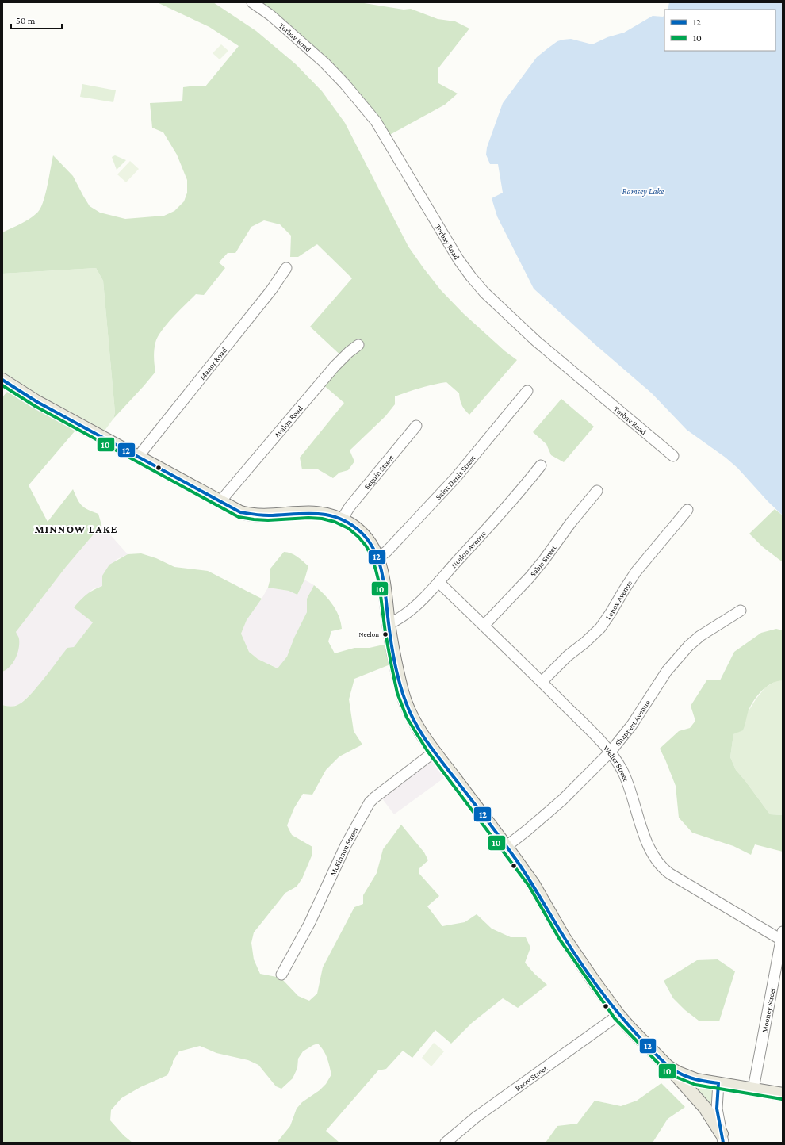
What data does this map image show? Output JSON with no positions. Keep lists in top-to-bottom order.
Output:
{
  "streets": {
    "street": [
      "Torbay Road",
      "Manor Road",
      "Avalon Road",
      "Seguin Street",
      "Saint Denis Street",
      "Neelon Avenue",
      "Sable Street",
      "Lenox Avenue",
      "Shappert Avenue",
      "Weller Street",
      "McKinnon Street",
      "Mooney Street",
      "Barry Street"
    ]
  },
  "crossings": [
    ["Neelon Avenue", "Weller Street"],
    ["Sable Street", "Weller Street"],
    ["Lenox Avenue", "Weller Street"],
    ["Shappert Avenue", "Weller Street"],
    ["Weller Street", "Mooney Street"]
  ],
  "districts": ["MINNOW LAKE"],
  "water": ["Ramsey Lake"],
  "places": ["Neelon"],
  "lines": ["transit line 12", "transit line 10"],
  "legend": ["12", "10"],
  "scale_bar": "50 m"
}
